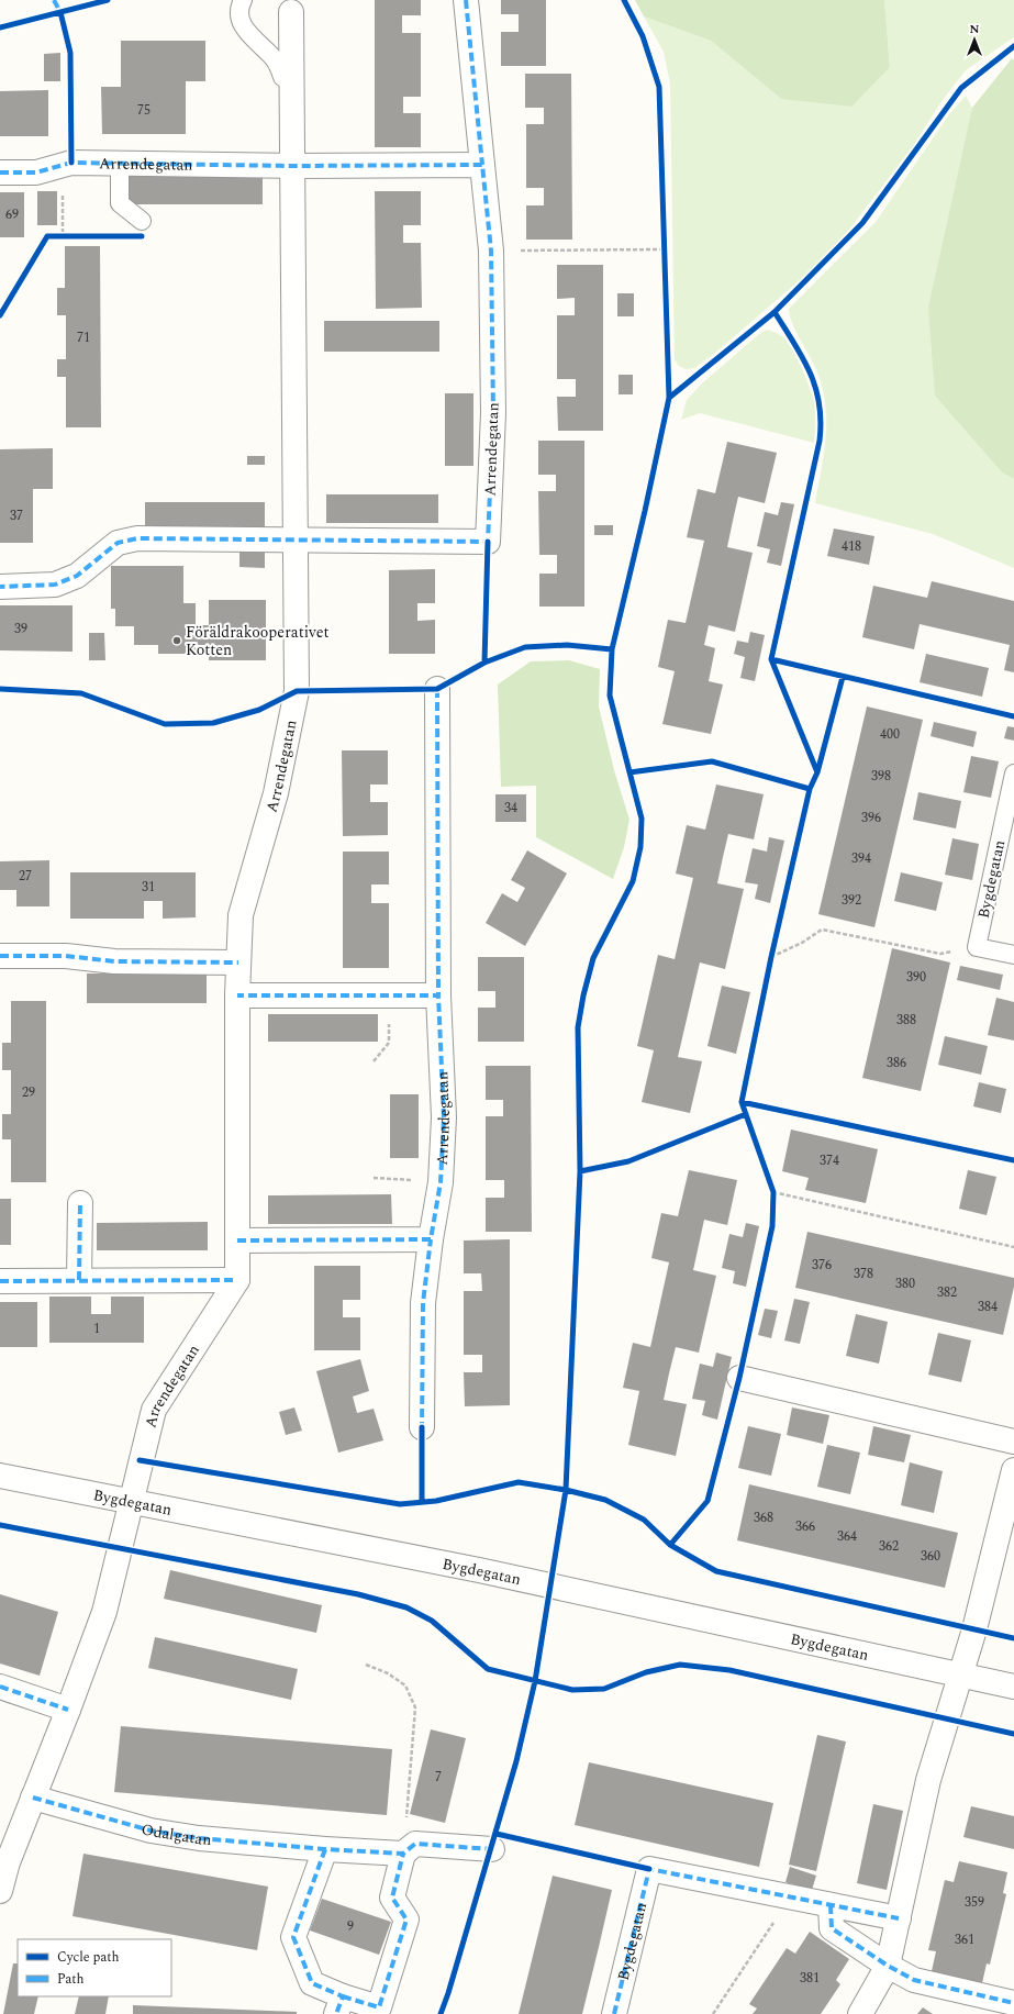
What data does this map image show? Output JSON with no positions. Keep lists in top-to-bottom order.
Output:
{
  "streets": {
    "street": ["Arrendegatan", "Bygdegatan", "Odalgatan"]
  },
  "crossings": [
    ["Arrendegatan", "Bygdegatan"]
  ],
  "places": ["Föräldrakooperativet Kotten"],
  "house_numbers": [
    "75",
    "69",
    "71",
    "37",
    "418",
    "39",
    "400",
    "398",
    "34",
    "396",
    "394",
    "27",
    "31",
    "392",
    "390",
    "388",
    "386",
    "29",
    "374",
    "376",
    "378",
    "380",
    "382",
    "384",
    "1",
    "368",
    "366",
    "364",
    "362",
    "360",
    "7",
    "359",
    "9",
    "361",
    "381"
  ],
  "legend": ["Cycle path", "Path"],
  "north": "top"
}
